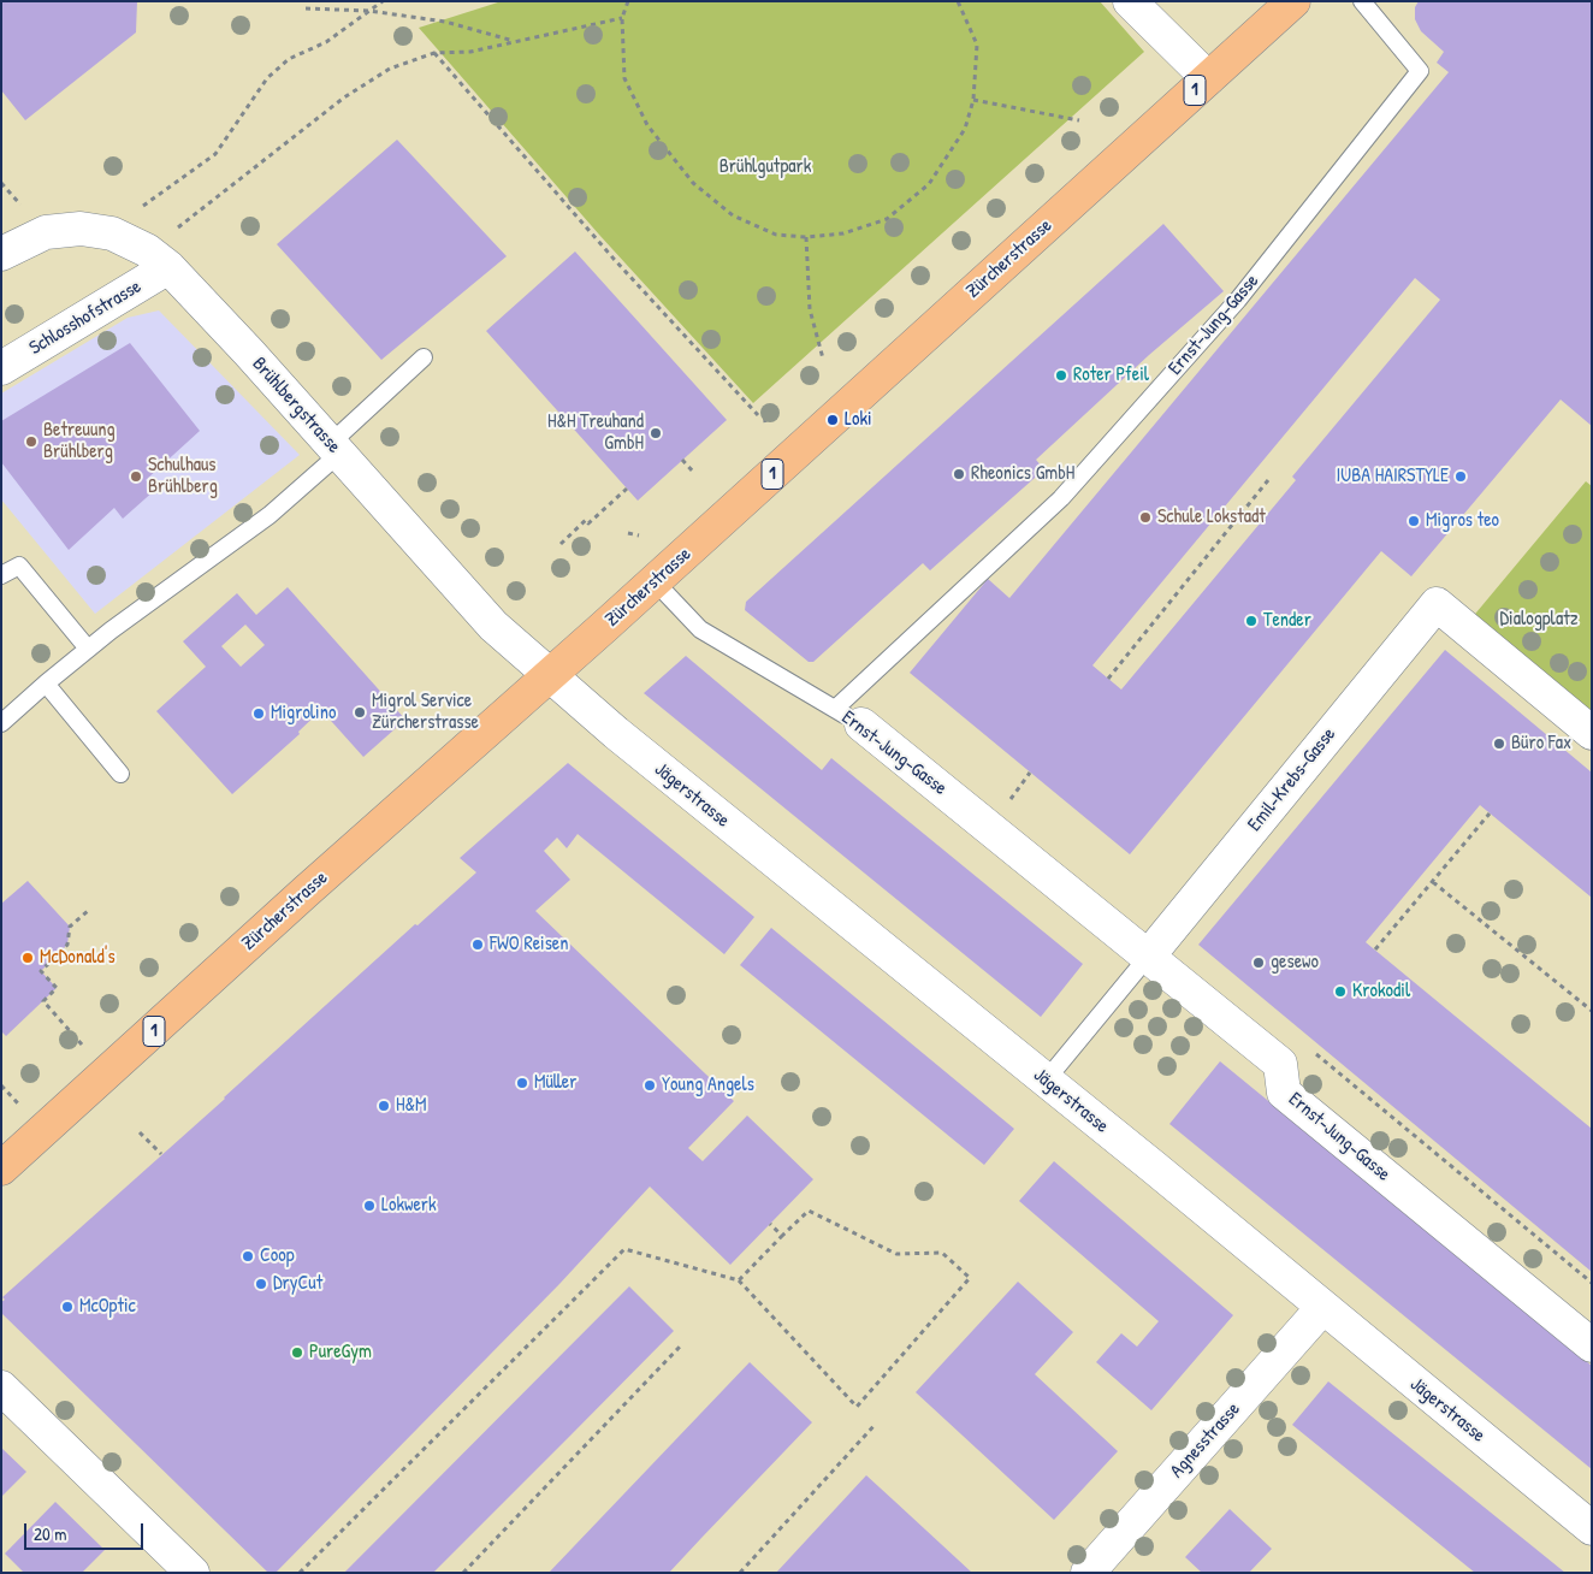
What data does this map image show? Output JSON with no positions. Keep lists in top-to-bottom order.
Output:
{
  "streets": {
    "main road": ["1", "Zürcherstrasse"],
    "street": [
      "Schlosshofstrasse",
      "Ernst-Jung-Gasse",
      "Brühlbergstrasse",
      "Emil-Krebs-Gasse",
      "Jägerstrasse",
      "Agnesstrasse"
    ]
  },
  "crossings": [
    ["Zürcherstrasse", "Brühlbergstrasse"],
    ["Zürcherstrasse", "Jägerstrasse"],
    ["Schlosshofstrasse", "Brühlbergstrasse"],
    ["Ernst-Jung-Gasse", "Emil-Krebs-Gasse"],
    ["Brühlbergstrasse", "Jägerstrasse"],
    ["Jägerstrasse", "Agnesstrasse"]
  ],
  "parks": ["Brühlgutpark", "Dialogplatz"],
  "places": [
    "Roter Pfeil",
    "Loki",
    "H&H Treuhand GmbH",
    "Betreuung Brühlberg",
    "Rheonics GmbH",
    "Schulhaus Brühlberg",
    "IUBA HAIRSTYLE",
    "Schule Lokstadt",
    "Migros teo",
    "Tender",
    "Migrol Service Zürcherstrasse",
    "Migrolino",
    "Büro Fax",
    "FWO Reisen",
    "McDonald's",
    "gesewo",
    "Krokodil",
    "Müller",
    "Young Angels",
    "H&M",
    "Lokwerk",
    "Coop",
    "DryCut",
    "McOptic",
    "PureGym"
  ],
  "scale_bar": "20 m"
}
